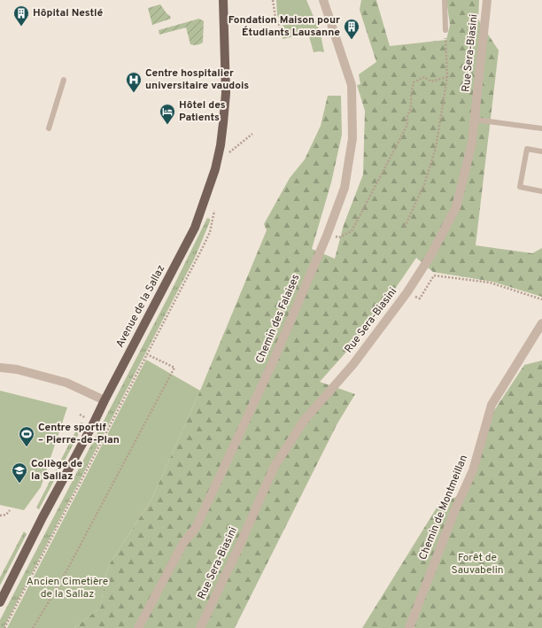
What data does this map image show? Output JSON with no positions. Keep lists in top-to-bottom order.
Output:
{
  "streets": {
    "main road": ["Avenue de la Sallaz"],
    "street": ["Rue Sera-Biasini", "Chemin des Falaises", "Chemin de Montmeillan"]
  },
  "parks": ["Forêt de Sauvabelin", "Ancien Cimetière de la Sallaz"],
  "places": {
    "building": ["Hôpital Nestlé", "Fondation Maison pour Étudiants Lausanne"],
    "hospital": ["Centre hospitalier universitaire vaudois"],
    "hotel": ["Hôtel des Patients"],
    "sports": ["Centre sportif – Pierre-de-Plan"],
    "school or university": ["Collège de la Sallaz"]
  }
}
